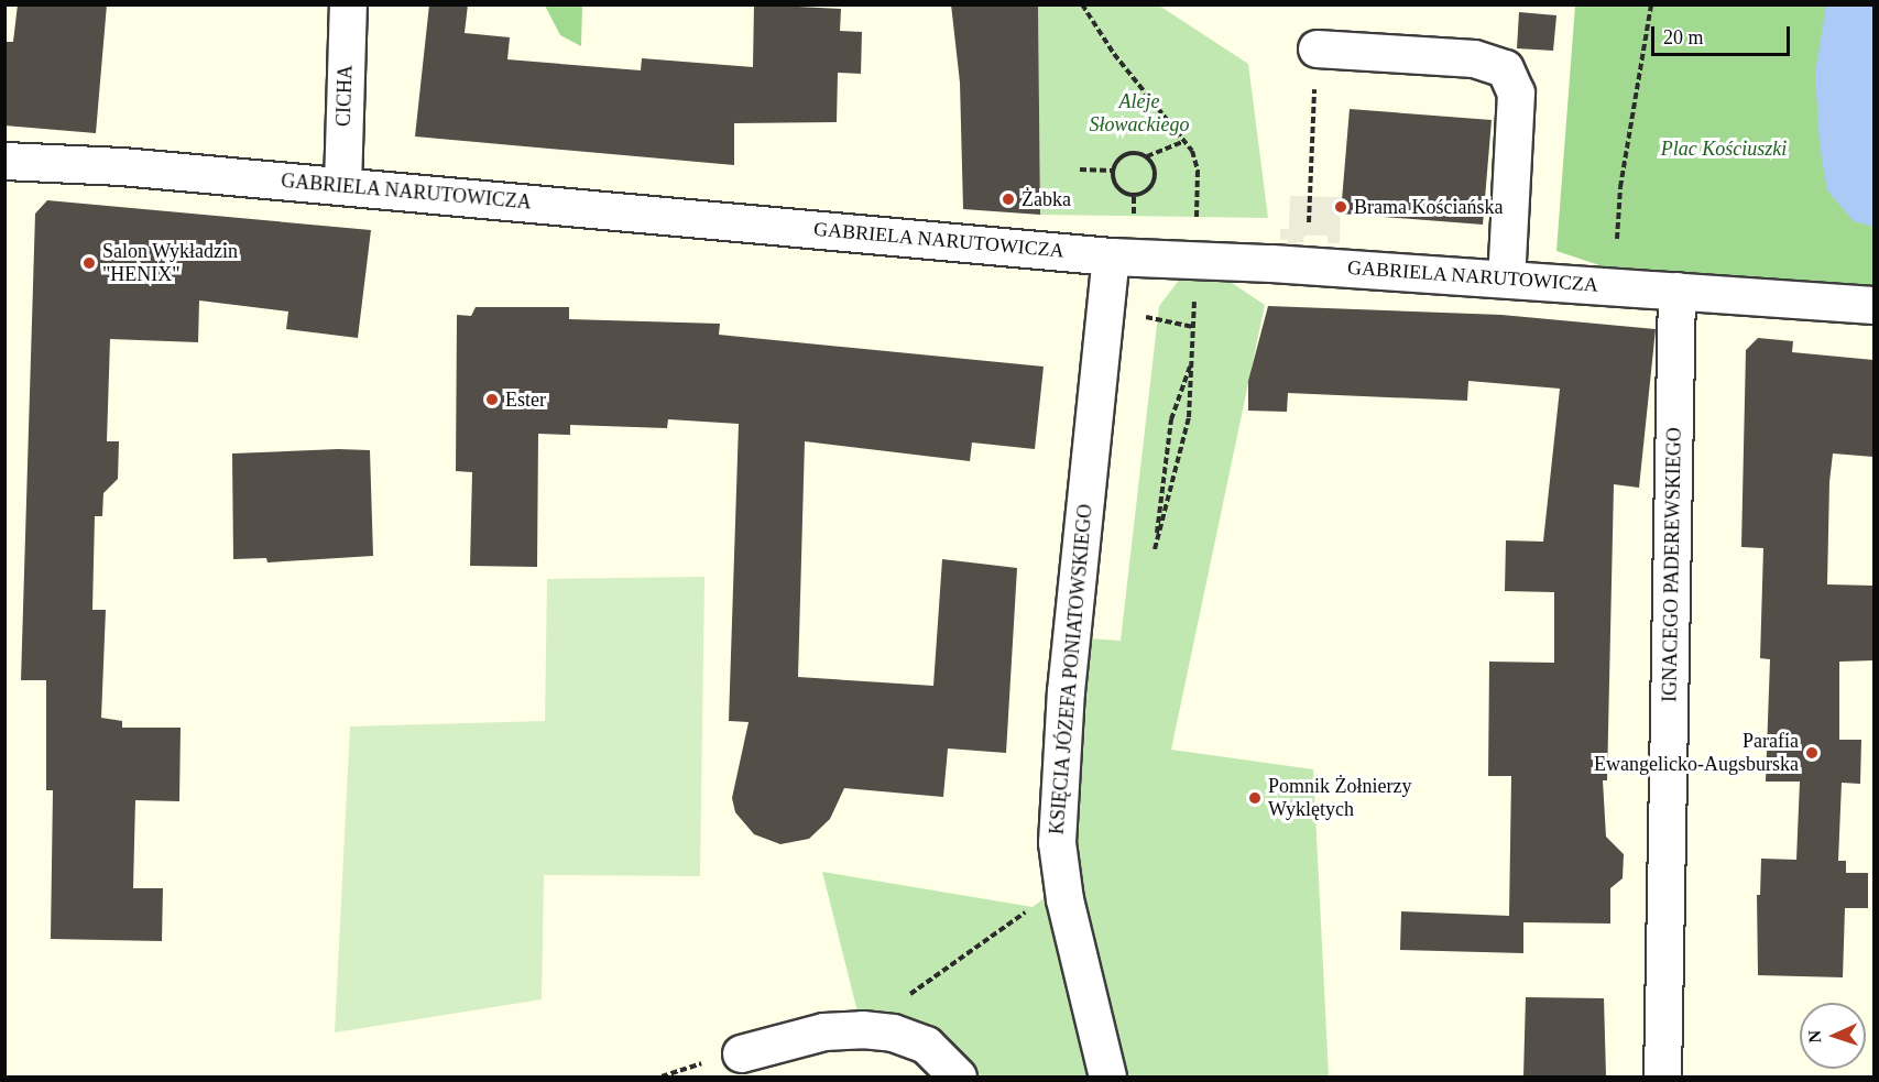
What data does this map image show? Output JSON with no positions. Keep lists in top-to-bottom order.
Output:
{
  "streets": {
    "street": [
      "CICHA",
      "GABRIELA NARUTOWICZA",
      "IGNACEGO PADEREWSKIEGO",
      "KSIĘCIA JÓZEFA PONIATOWSKIEGO"
    ]
  },
  "crossings": [
    ["CICHA", "GABRIELA NARUTOWICZA"],
    ["GABRIELA NARUTOWICZA", "IGNACEGO PADEREWSKIEGO"],
    ["GABRIELA NARUTOWICZA", "KSIĘCIA JÓZEFA PONIATOWSKIEGO"]
  ],
  "parks": ["Aleje Słowackiego", "Plac Kościuszki"],
  "places": [
    "Żabka",
    "Brama Kościańska",
    "Salon Wykładzin \"HENIX\"",
    "Ester",
    "Parafia Ewangelicko-Augsburska",
    "Pomnik Żołnierzy Wyklętych"
  ],
  "scale_bar": "20 m",
  "north": "left"
}
